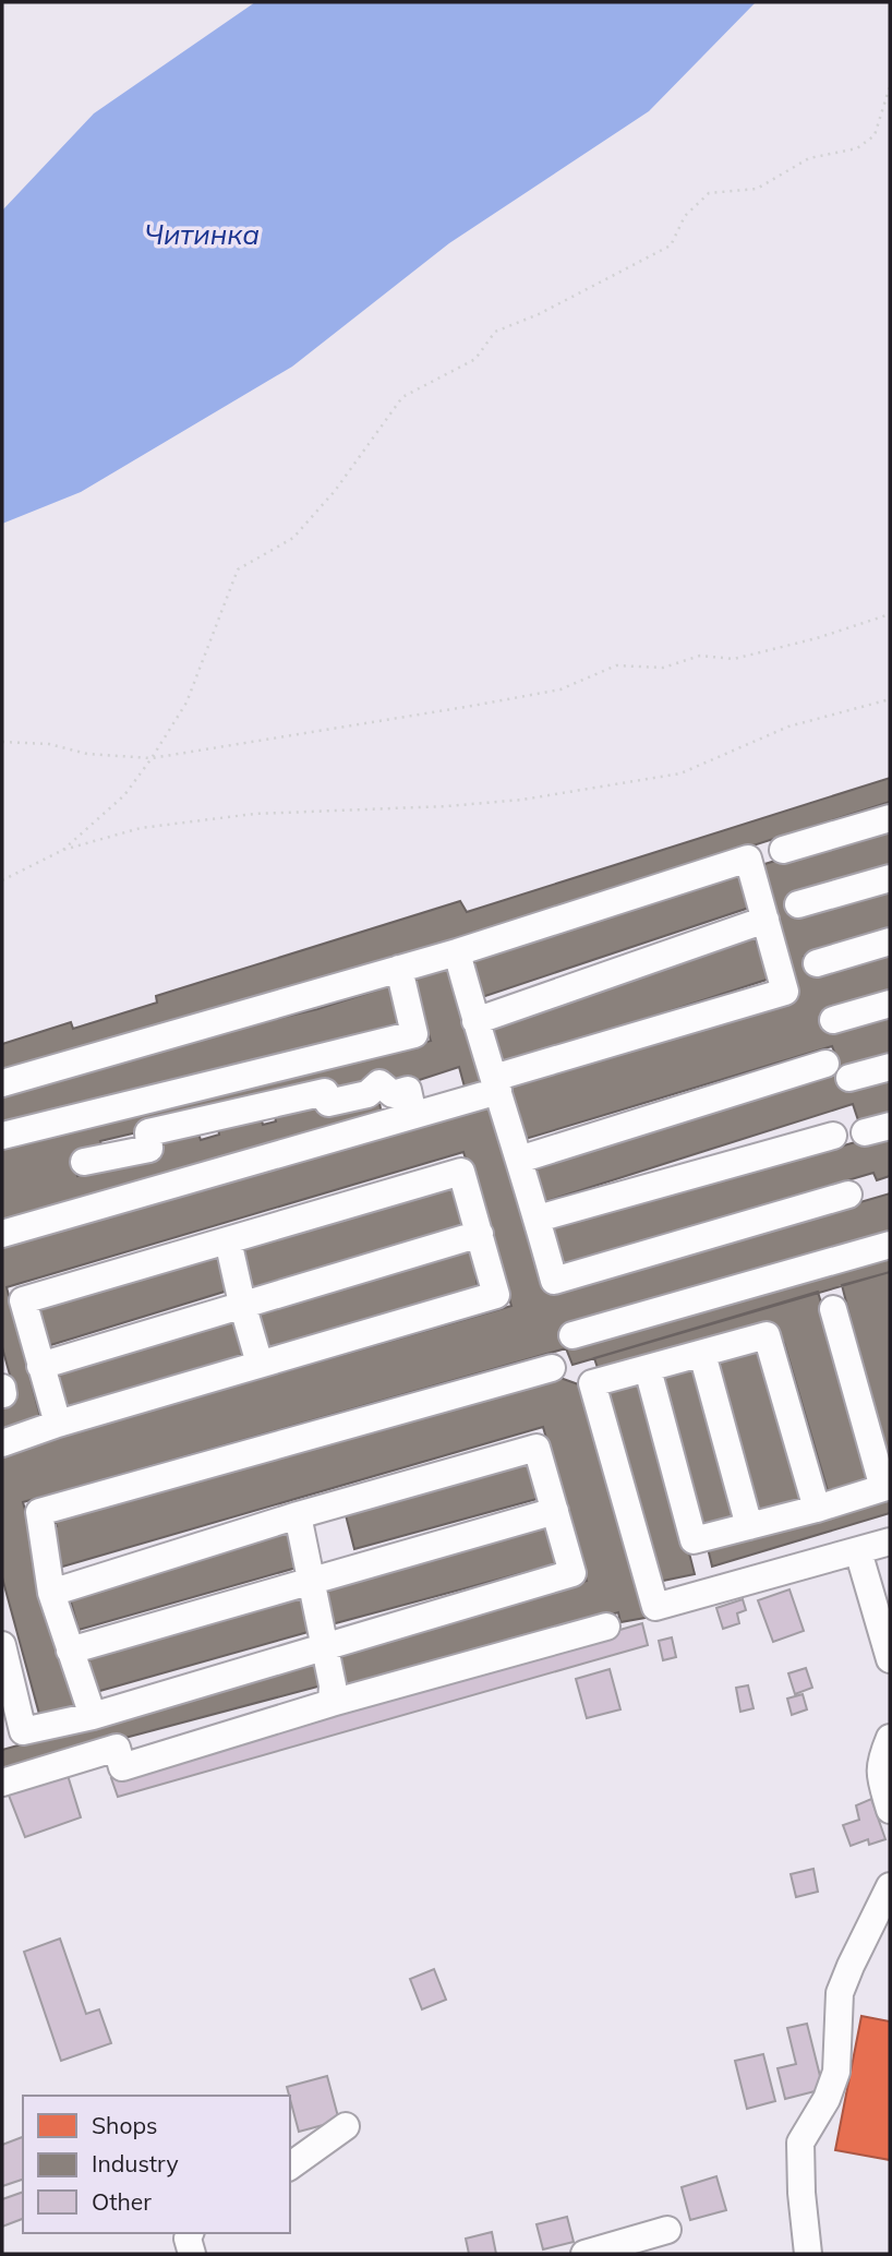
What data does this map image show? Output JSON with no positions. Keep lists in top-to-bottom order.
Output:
{
  "water": ["Читинка"],
  "legend": ["Shops", "Industry", "Other"]
}
